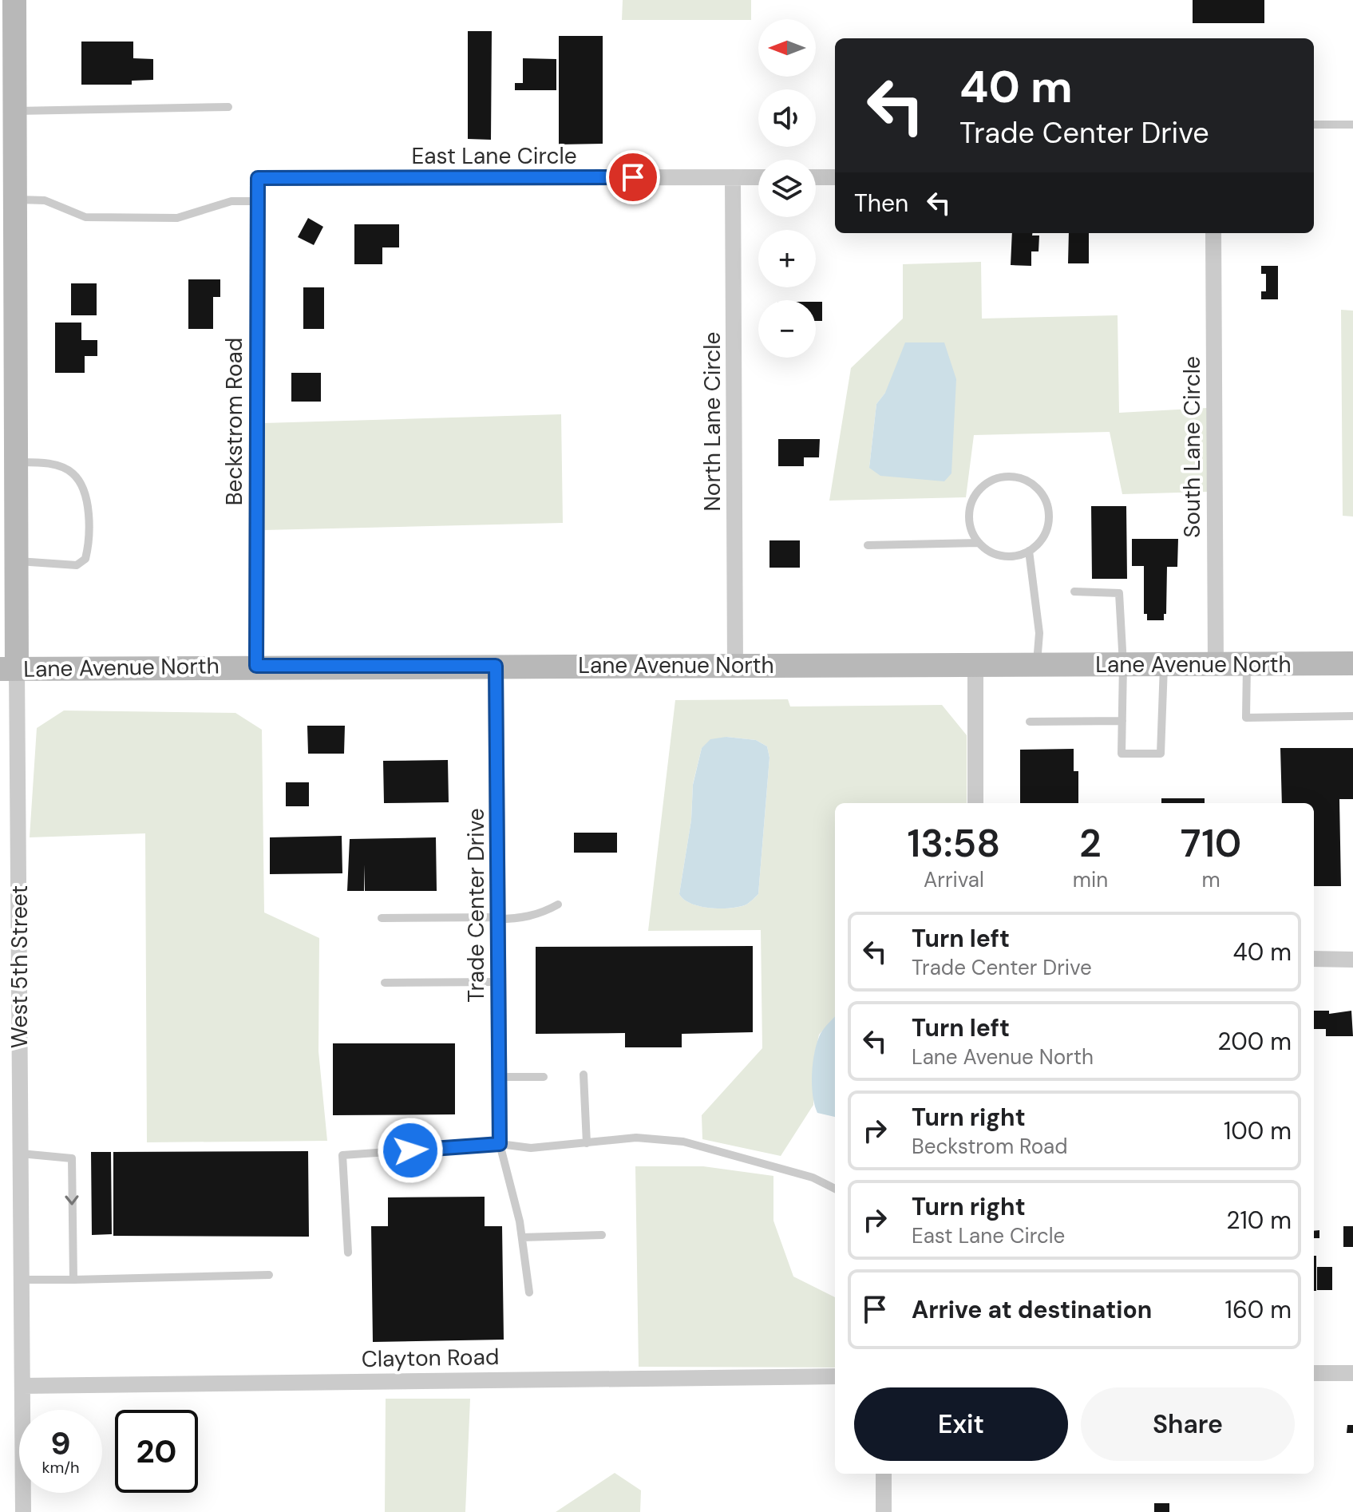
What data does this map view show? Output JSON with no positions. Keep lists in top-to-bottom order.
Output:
{
  "streets": {
    "main road": ["Lane Avenue North", "West 5th Street"],
    "street": [
      "East Lane Circle",
      "Beckstrom Road",
      "North Lane Circle",
      "South Lane Circle",
      "Trade Center Drive",
      "Clayton Road"
    ]
  },
  "crossings": [
    ["East Lane Circle", "Beckstrom Road"],
    ["East Lane Circle", "North Lane Circle"],
    ["Beckstrom Road", "Lane Avenue North"],
    ["North Lane Circle", "Lane Avenue North"],
    ["South Lane Circle", "Lane Avenue North"],
    ["Lane Avenue North", "Trade Center Drive"],
    ["Lane Avenue North", "West 5th Street"],
    ["West 5th Street", "Clayton Road"]
  ],
  "north": "left",
  "page": {
    "map_buttons": ["+", "−"],
    "turn": ["40 m", "Trade Center Drive"],
    "then": "Then",
    "eta": [
      "13:58",
      "Arrival",
      "2",
      "min",
      "710",
      "m"
    ],
    "list": [
      {
        "name": "Turn left",
        "note": "Trade Center Drive",
        "value": "40 m"
      },
      {
        "name": "Turn left",
        "note": "Lane Avenue North",
        "value": "200 m"
      },
      {
        "name": "Turn right",
        "note": "Beckstrom Road",
        "value": "100 m"
      },
      {
        "name": "Turn right",
        "note": "East Lane Circle",
        "value": "210 m"
      },
      {
        "name": "Arrive at destination",
        "value": "160 m"
      }
    ],
    "buttons": ["Exit", "Share"],
    "speed": "9 km/h",
    "limit": "20"
  }
}
